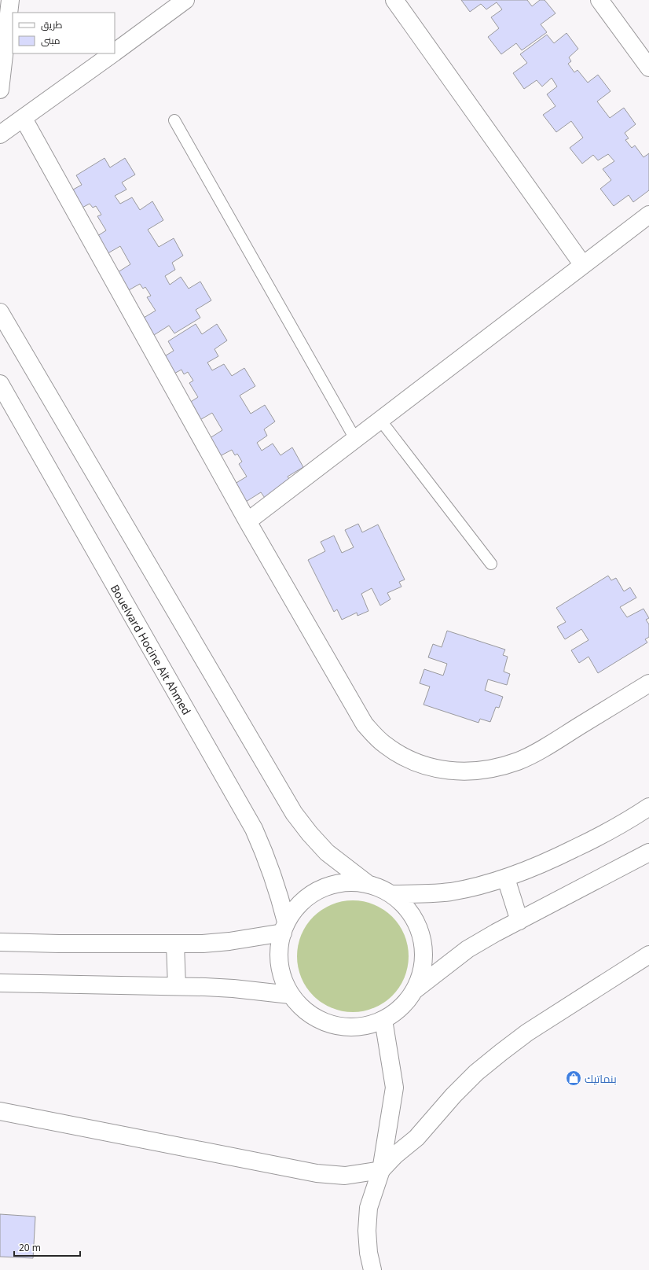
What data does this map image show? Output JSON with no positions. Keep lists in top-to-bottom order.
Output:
{
  "streets": {
    "main road": ["Bouelvard Hocine Ait Ahmed"]
  },
  "places": {
    "shop": ["بنماتيك"]
  },
  "legend": ["طريق", "مبنى"],
  "scale_bar": "20 m"
}
